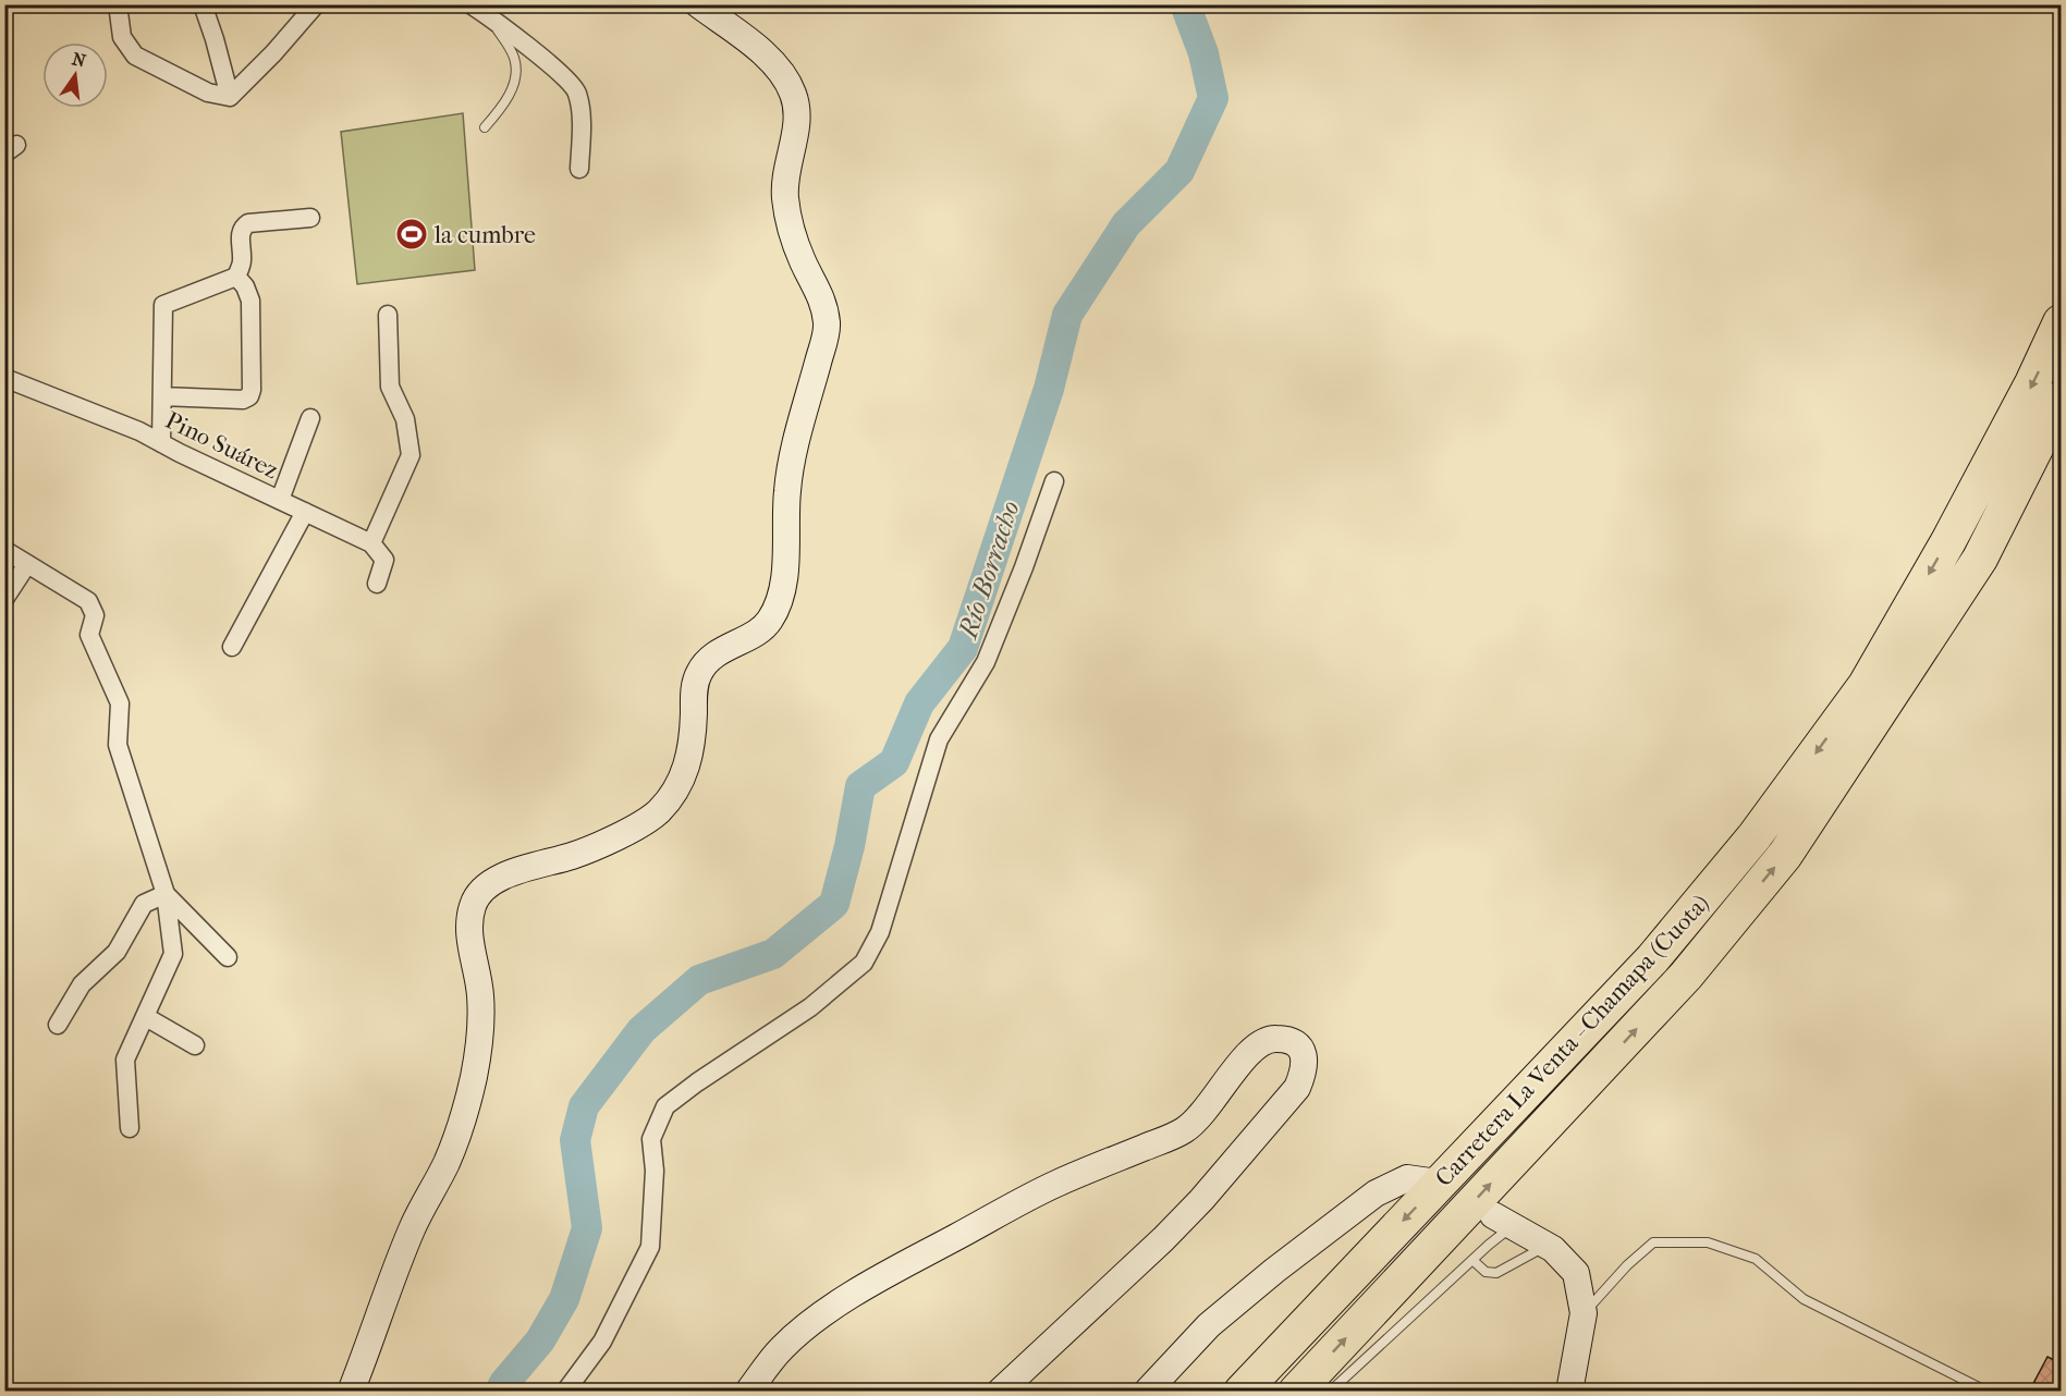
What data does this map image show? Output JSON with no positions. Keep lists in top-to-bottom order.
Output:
{
  "streets": {
    "highway": ["Carretera La Venta - Chamapa (Cuota)"],
    "street": ["Pino Suárez"]
  },
  "water": ["Río Borracho"],
  "places": {
    "sports": ["la cumbre"]
  },
  "north": "top"
}
